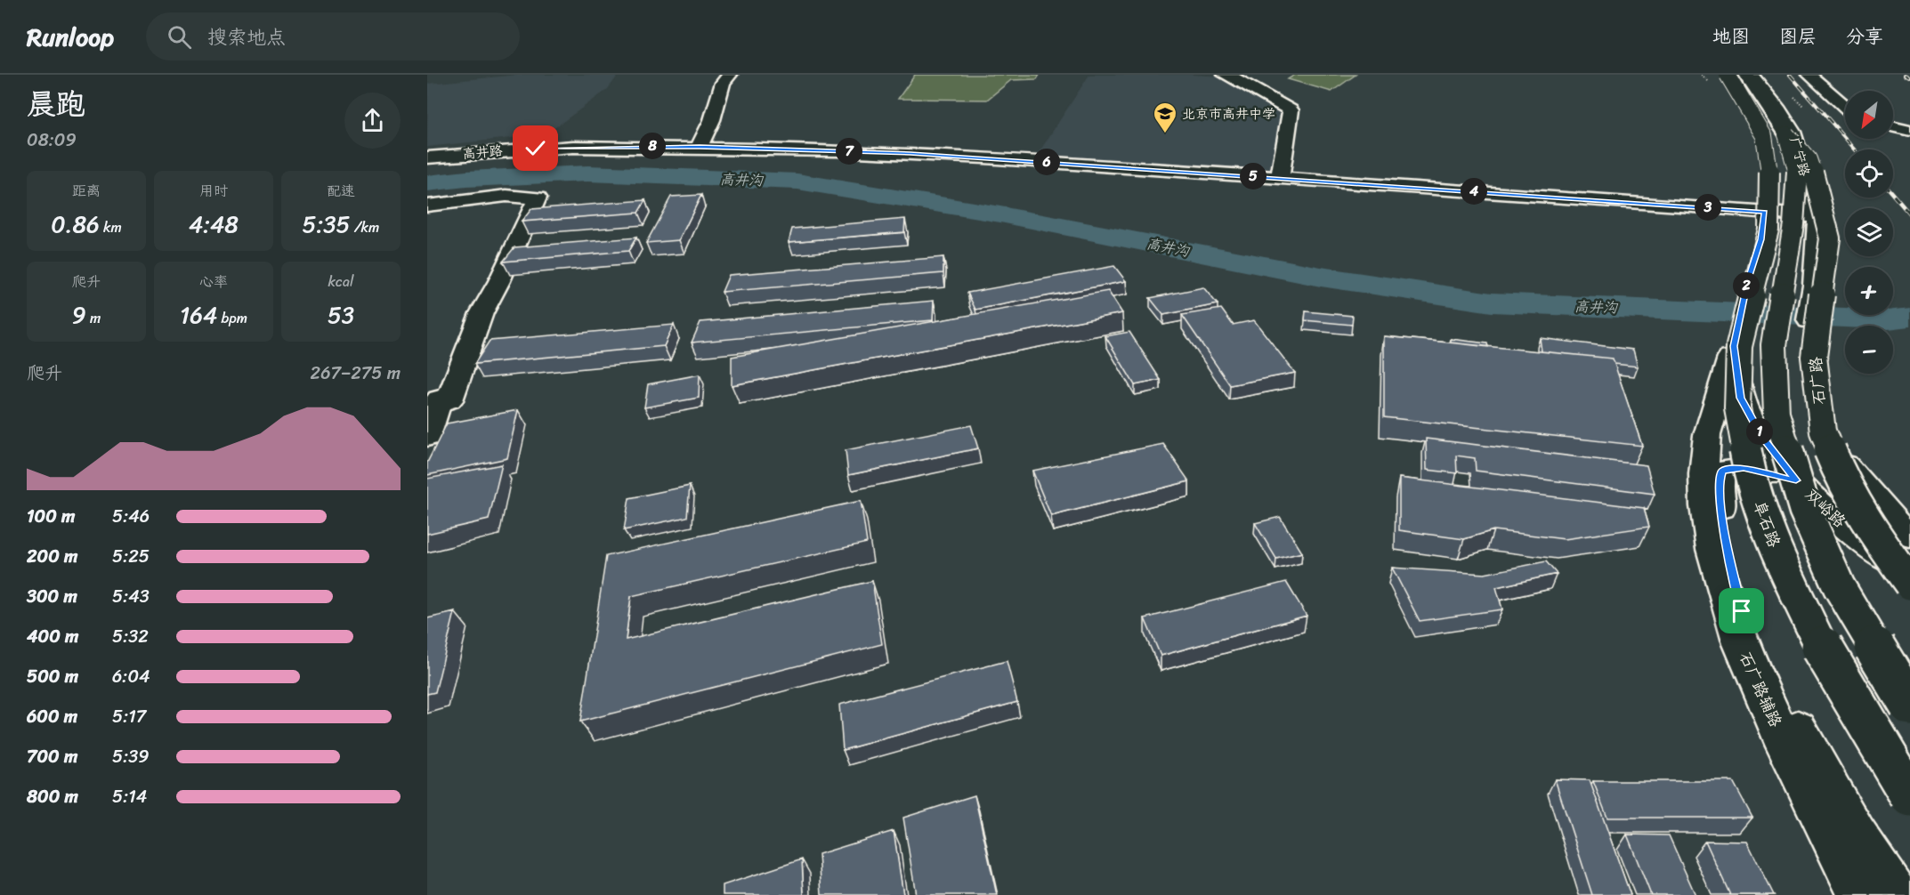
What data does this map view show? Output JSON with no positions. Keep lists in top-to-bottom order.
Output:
{
  "streets": {
    "main road": [
      "高井路",
      "广宁路",
      "石广路",
      "双峪路",
      "阜石路",
      "石广路辅路"
    ]
  },
  "crossings": [
    ["高井路", "广宁路"],
    ["高井路", "双峪路"],
    ["广宁路", "双峪路"],
    ["双峪路", "石广路辅路"]
  ],
  "water": ["高井沟"],
  "places": {
    "school or university": ["北京市高井中学"]
  },
  "north": "bottom left",
  "page": {
    "header": "Runloop",
    "search": "搜索地点",
    "nav": ["地图", "图层", "分享"],
    "heading": ["晨跑", "08:09"],
    "map_buttons": ["+", "−"],
    "pins": [
      "8",
      "7",
      "6",
      "5",
      "4",
      "3",
      "2",
      "1"
    ],
    "stats": [
      ["距离", "0.86 km"],
      ["用时", "4:48"],
      ["配速", "5:35 /km"],
      ["爬升", "9 m"],
      ["心率", "164 bpm"],
      ["kcal", "53"]
    ],
    "chart": ["爬升", "267–275 m"],
    "list": [
      {
        "name": "100 m",
        "note": "5:46"
      },
      {
        "name": "200 m",
        "note": "5:25"
      },
      {
        "name": "300 m",
        "note": "5:43"
      },
      {
        "name": "400 m",
        "note": "5:32"
      },
      {
        "name": "500 m",
        "note": "6:04"
      },
      {
        "name": "600 m",
        "note": "5:17"
      },
      {
        "name": "700 m",
        "note": "5:39"
      },
      {
        "name": "800 m",
        "note": "5:14"
      }
    ]
  }
}
